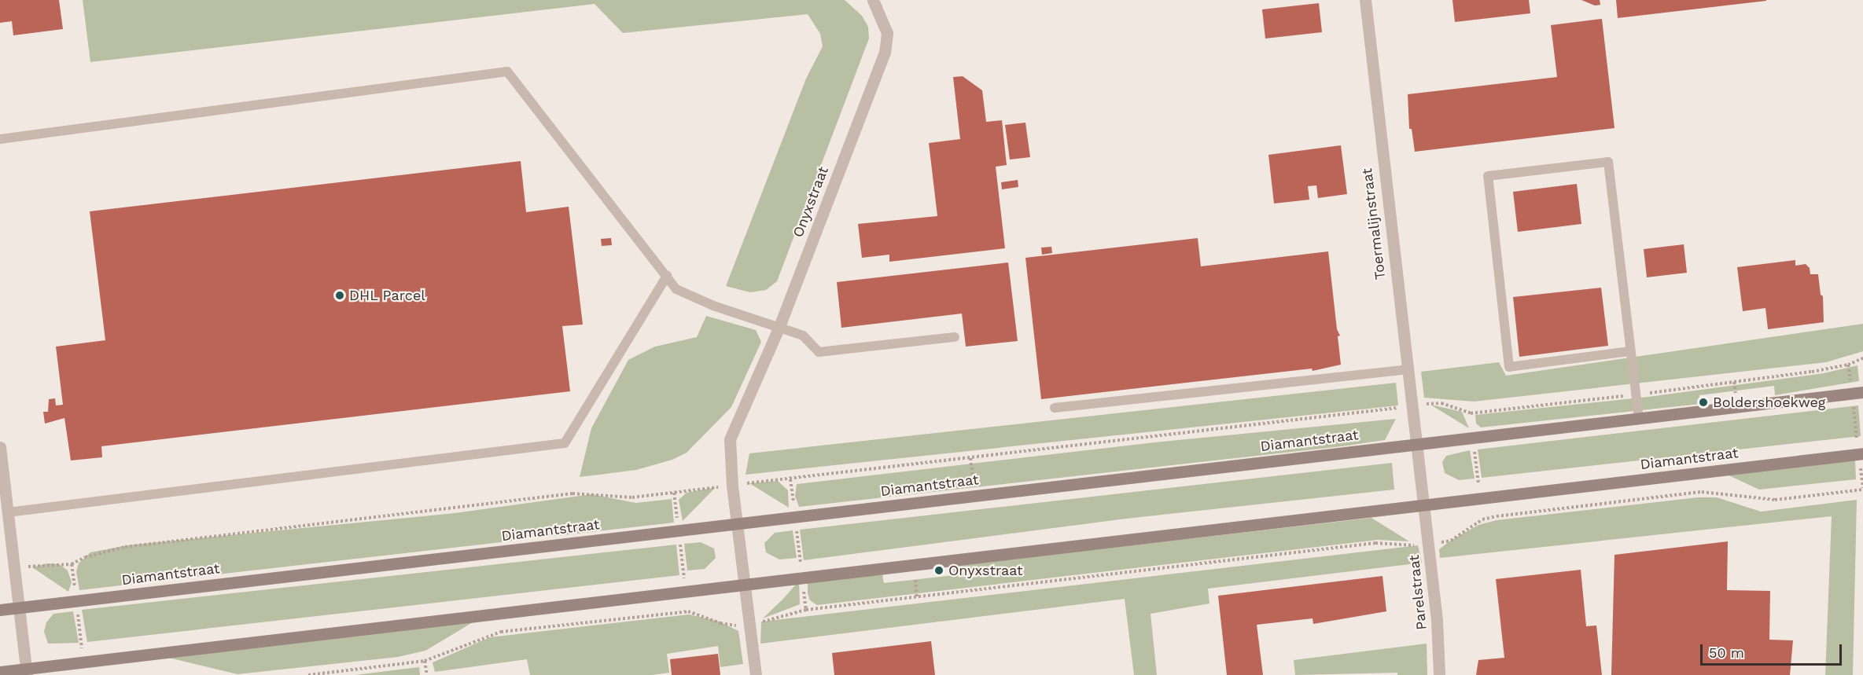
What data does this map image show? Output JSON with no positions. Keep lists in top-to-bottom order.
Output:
{
  "streets": {
    "main road": ["Diamantstraat"],
    "street": ["Onyxstraat", "Toermalijnstraat", "Parelstraat"]
  },
  "crossings": [
    ["Onyxstraat", "Diamantstraat"],
    ["Toermalijnstraat", "Diamantstraat"],
    ["Toermalijnstraat", "Parelstraat"],
    ["Diamantstraat", "Parelstraat"]
  ],
  "places": ["DHL Parcel", "Boldershoekweg", "Onyxstraat"],
  "scale_bar": "50 m"
}
